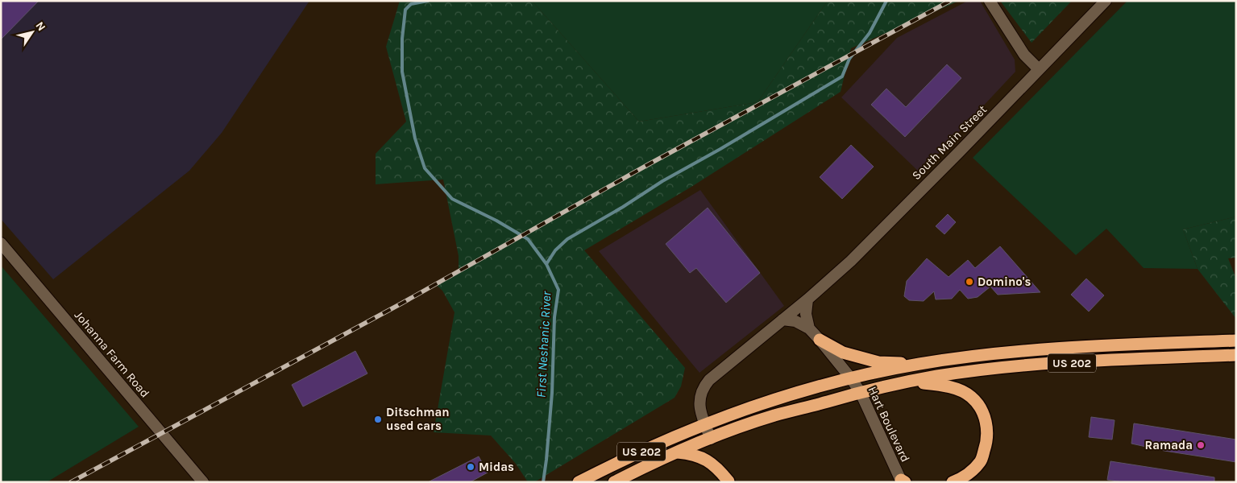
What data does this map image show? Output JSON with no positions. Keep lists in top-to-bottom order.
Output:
{
  "streets": {
    "highway": ["US 202"],
    "street": ["South Main Street", "Johanna Farm Road", "Hart Boulevard"]
  },
  "crossings": [
    ["South Main Street", "US 202"],
    ["US 202", "Hart Boulevard"]
  ],
  "water": ["First Neshanic River"],
  "places": [
    "Domino's",
    "Ditschman used cars",
    "Ramada",
    "Midas"
  ],
  "north": "top right"
}
